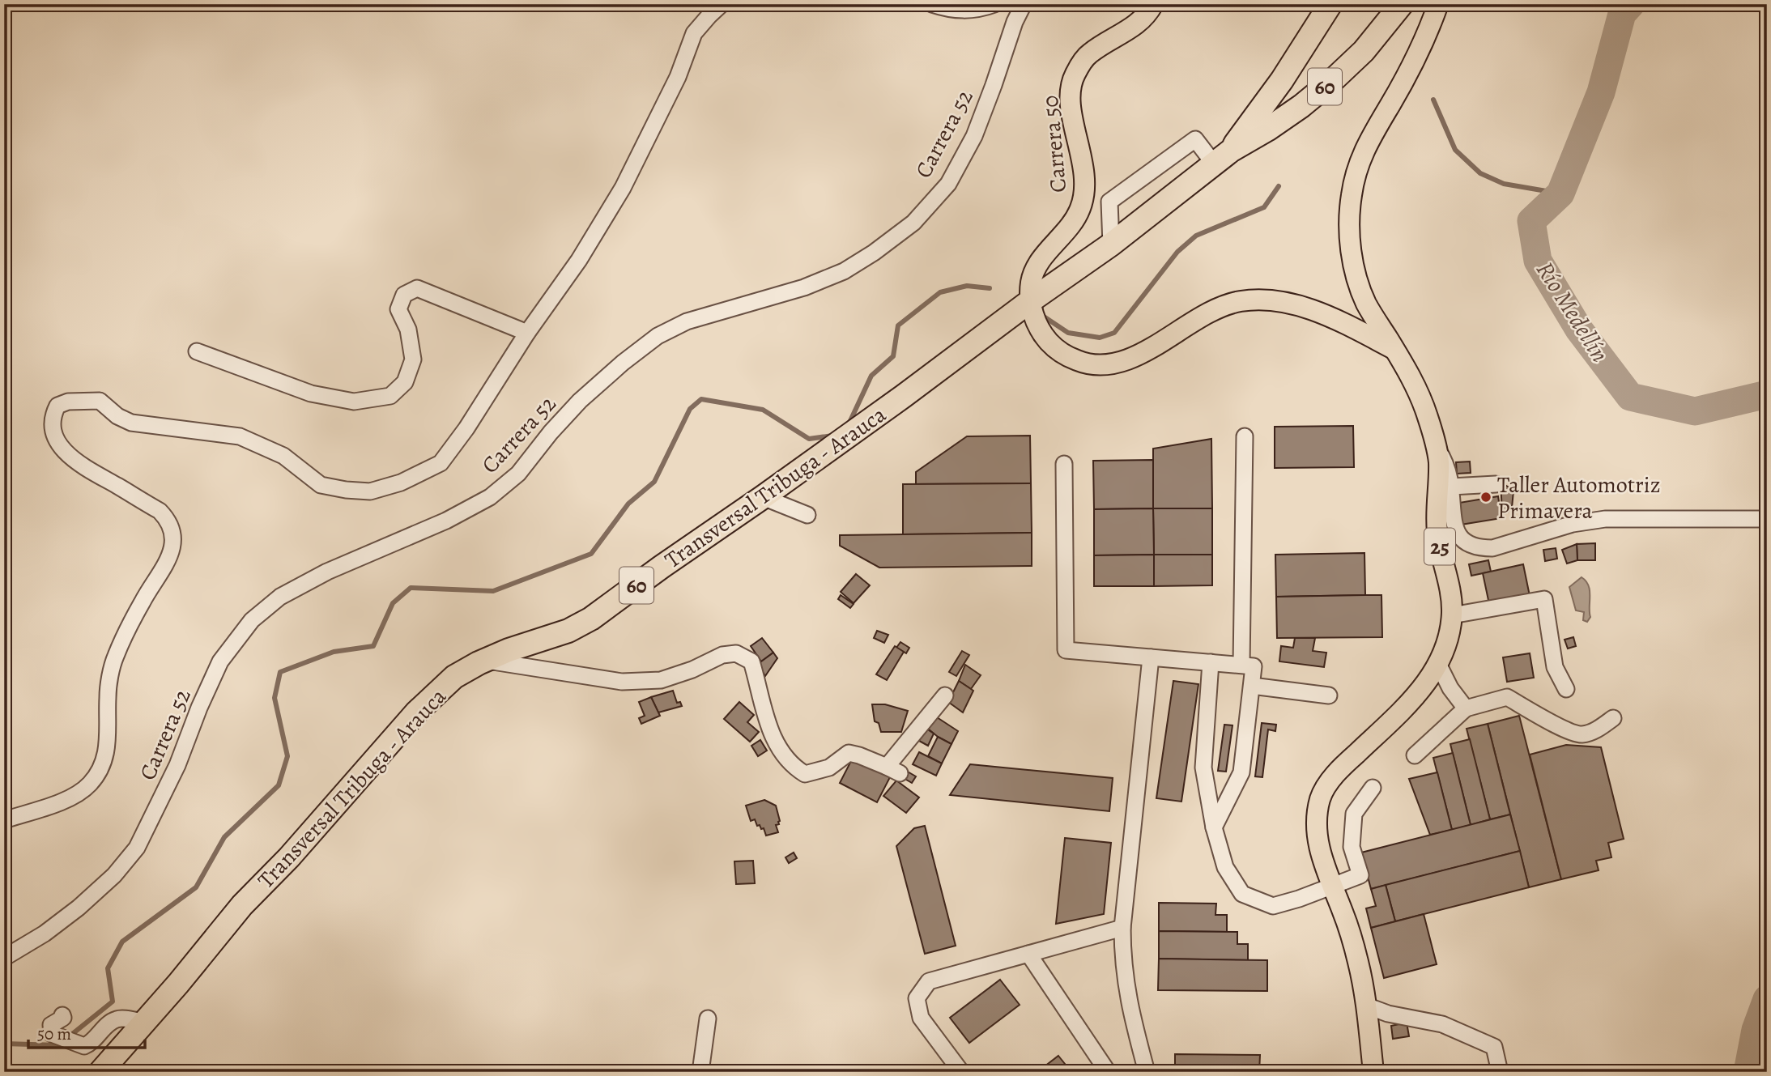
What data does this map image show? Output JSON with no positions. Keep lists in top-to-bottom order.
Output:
{
  "streets": {
    "highway": ["60", "Transversal Tribuga - Arauca"],
    "main road": ["Carrera 50", "25"],
    "street": ["Carrera 52"]
  },
  "crossings": [
    ["Carrera 50", "Transversal Tribuga - Arauca"]
  ],
  "water": ["Río Medellín"],
  "places": ["Taller Automotriz Primavera"],
  "scale_bar": "50 m"
}
